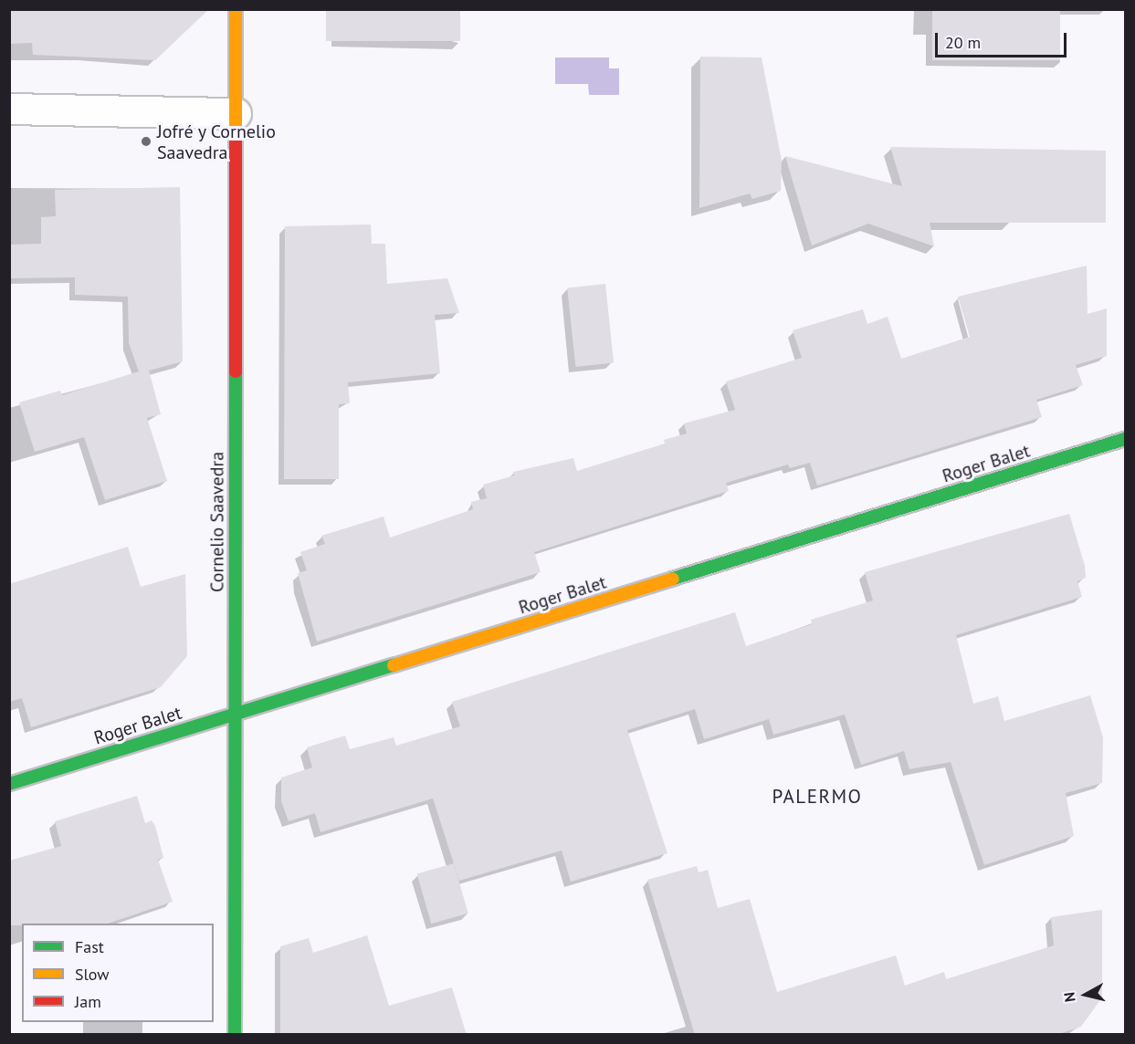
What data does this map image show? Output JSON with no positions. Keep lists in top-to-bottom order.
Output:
{
  "streets": {
    "street": ["Roger Balet", "Cornelio Saavedra"]
  },
  "crossings": [
    ["Roger Balet", "Cornelio Saavedra"]
  ],
  "districts": ["PALERMO"],
  "places": ["Jofré y Cornelio Saavedra"],
  "legend": ["Fast", "Slow", "Jam"],
  "scale_bar": "20 m",
  "north": "left"
}
